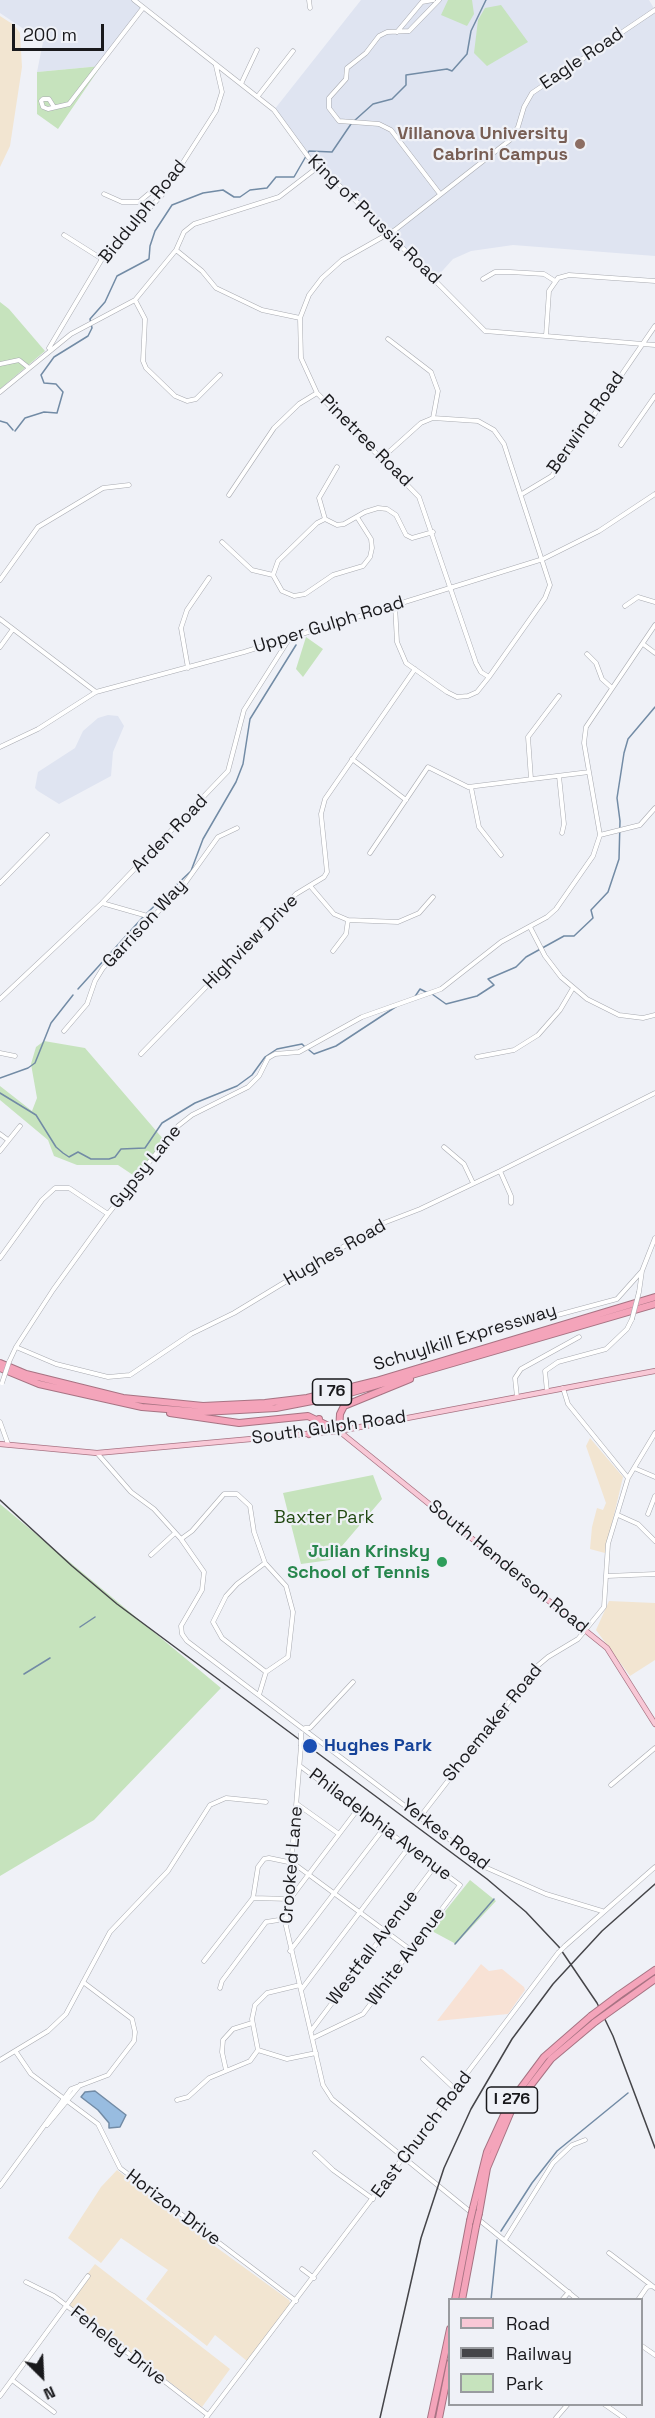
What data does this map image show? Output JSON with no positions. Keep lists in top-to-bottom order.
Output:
{
  "streets": {
    "highway": ["Schuylkill Expressway", "I 76", "I 276"],
    "main road": ["South Gulph Road", "South Henderson Road"],
    "street": [
      "Eagle Road",
      "Biddulph Road",
      "King of Prussia Road",
      "Berwind Road",
      "Pinetree Road",
      "Upper Gulph Road",
      "Arden Road",
      "Garrison Way",
      "Highview Drive",
      "Gypsy Lane",
      "Hughes Road",
      "Shoemaker Road",
      "Philadelphia Avenue",
      "Yerkes Road",
      "Crooked Lane",
      "Westfall Avenue",
      "White Avenue",
      "East Church Road",
      "Horizon Drive",
      "Feheley Drive"
    ]
  },
  "crossings": [
    ["Eagle Road", "King of Prussia Road"],
    ["Eagle Road", "Pinetree Road"],
    ["Biddulph Road", "King of Prussia Road"],
    ["King of Prussia Road", "Berwind Road"],
    ["King of Prussia Road", "Pinetree Road"],
    ["Pinetree Road", "Upper Gulph Road"],
    ["Upper Gulph Road", "Arden Road"],
    ["Gypsy Lane", "Hughes Road"],
    ["South Gulph Road", "South Henderson Road"],
    ["South Henderson Road", "Shoemaker Road"],
    ["Shoemaker Road", "Yerkes Road"],
    ["Philadelphia Avenue", "Crooked Lane"],
    ["Philadelphia Avenue", "Westfall Avenue"],
    ["Philadelphia Avenue", "White Avenue"],
    ["Yerkes Road", "Crooked Lane"],
    ["Yerkes Road", "East Church Road"],
    ["Crooked Lane", "Westfall Avenue"],
    ["Crooked Lane", "White Avenue"],
    ["Crooked Lane", "East Church Road"],
    ["East Church Road", "Horizon Drive"],
    ["East Church Road", "Feheley Drive"]
  ],
  "parks": ["Baxter Park"],
  "places": ["Villanova University Cabrini Campus", "Julian Krinsky School of Tennis", "Hughes Park"],
  "legend": ["Road", "Railway", "Park"],
  "scale_bar": "200 m",
  "north": "bottom right"
}
